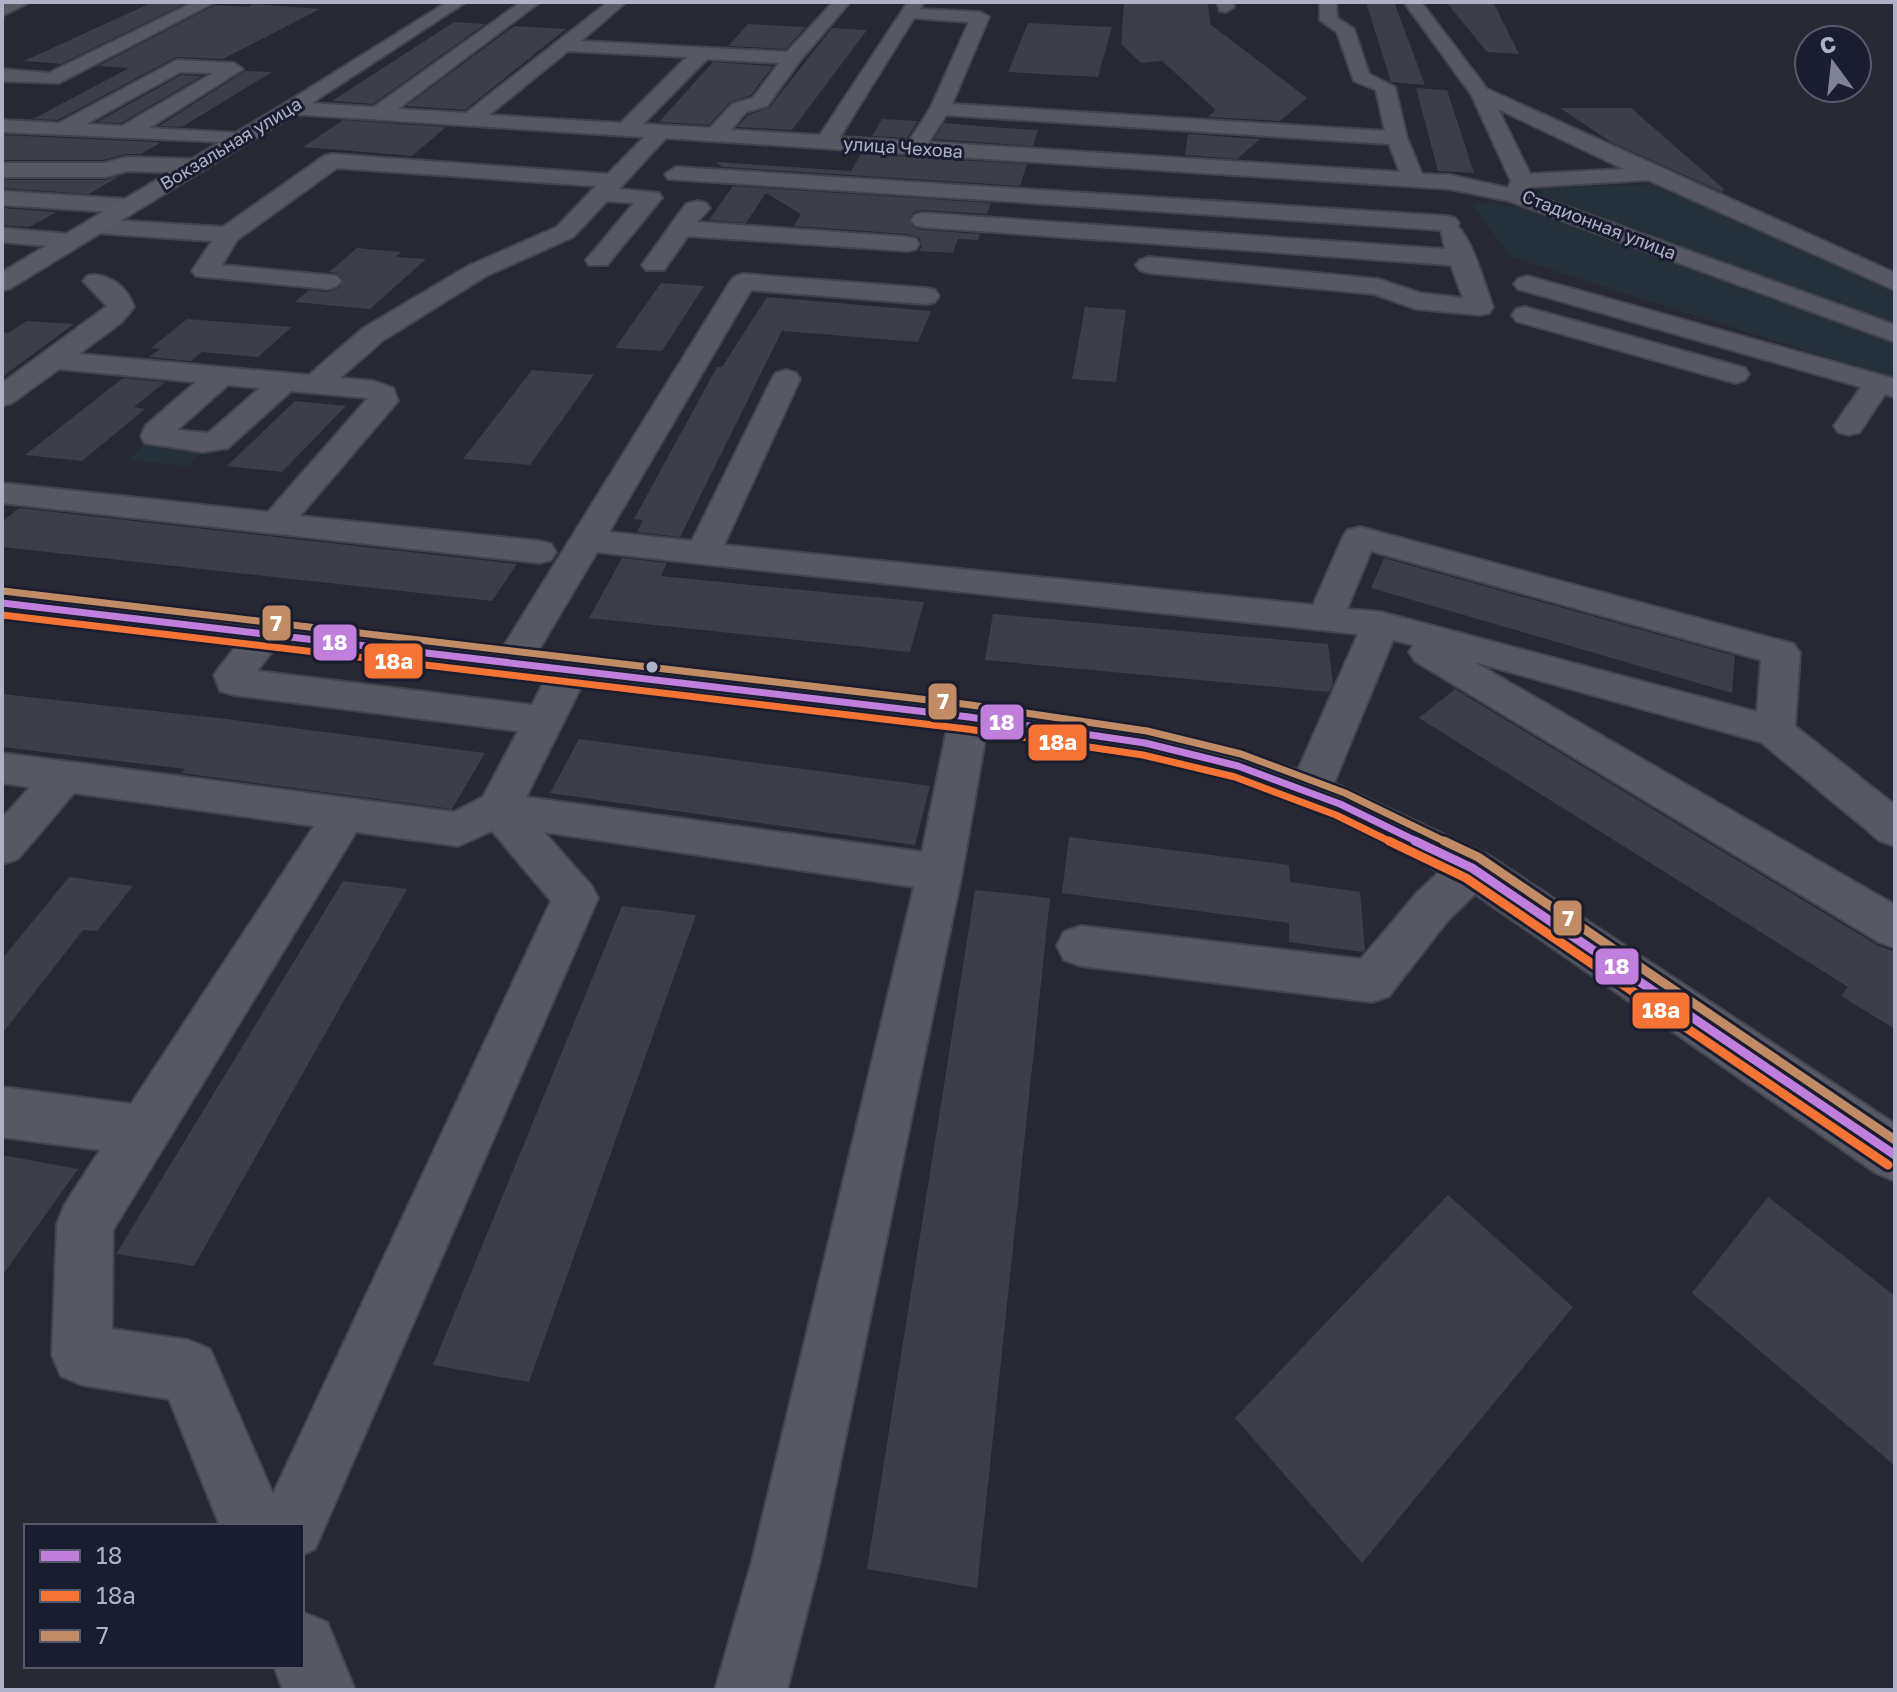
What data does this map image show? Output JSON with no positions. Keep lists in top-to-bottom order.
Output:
{
  "streets": {
    "main road": ["Вокзальная улица"],
    "street": ["улица Чехова", "Стадионная улица"]
  },
  "crossings": [
    ["Вокзальная улица", "улица Чехова"],
    ["улица Чехова", "Стадионная улица"]
  ],
  "lines": ["transit line 7", "transit line 18", "transit line 18а"],
  "legend": ["18", "18а", "7"],
  "north": "top"
}
